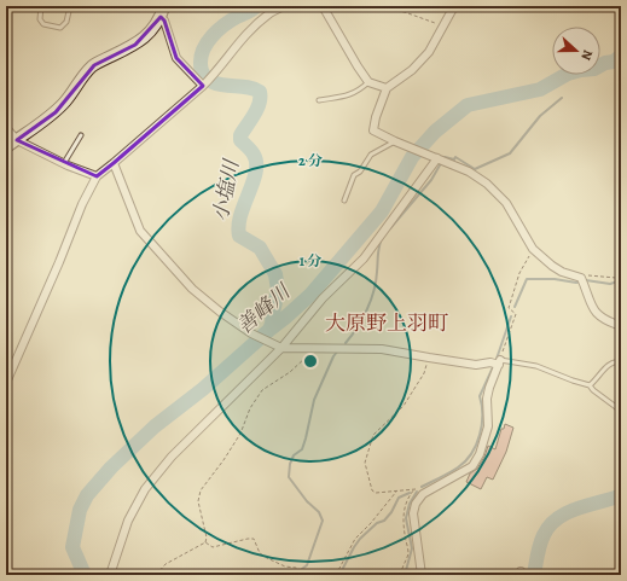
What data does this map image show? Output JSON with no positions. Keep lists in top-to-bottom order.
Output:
{
  "districts": ["大原野上羽町"],
  "water": ["小塩川", "善峰川"],
  "north": "right",
  "rings": ["2 分", "1 分"]
}
